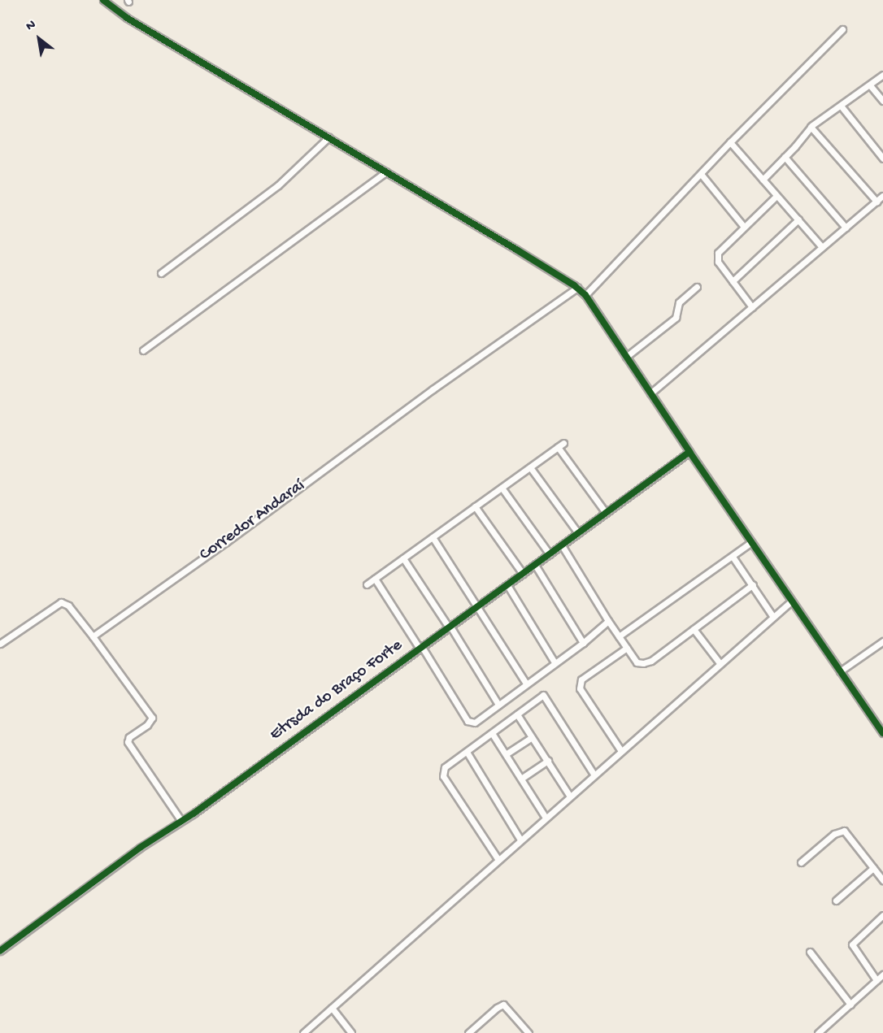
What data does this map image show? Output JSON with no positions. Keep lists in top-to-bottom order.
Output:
{
  "streets": {
    "street": ["Corredor Andaraí", "Etrsda do Braço Forte"]
  },
  "north": "top left"
}
